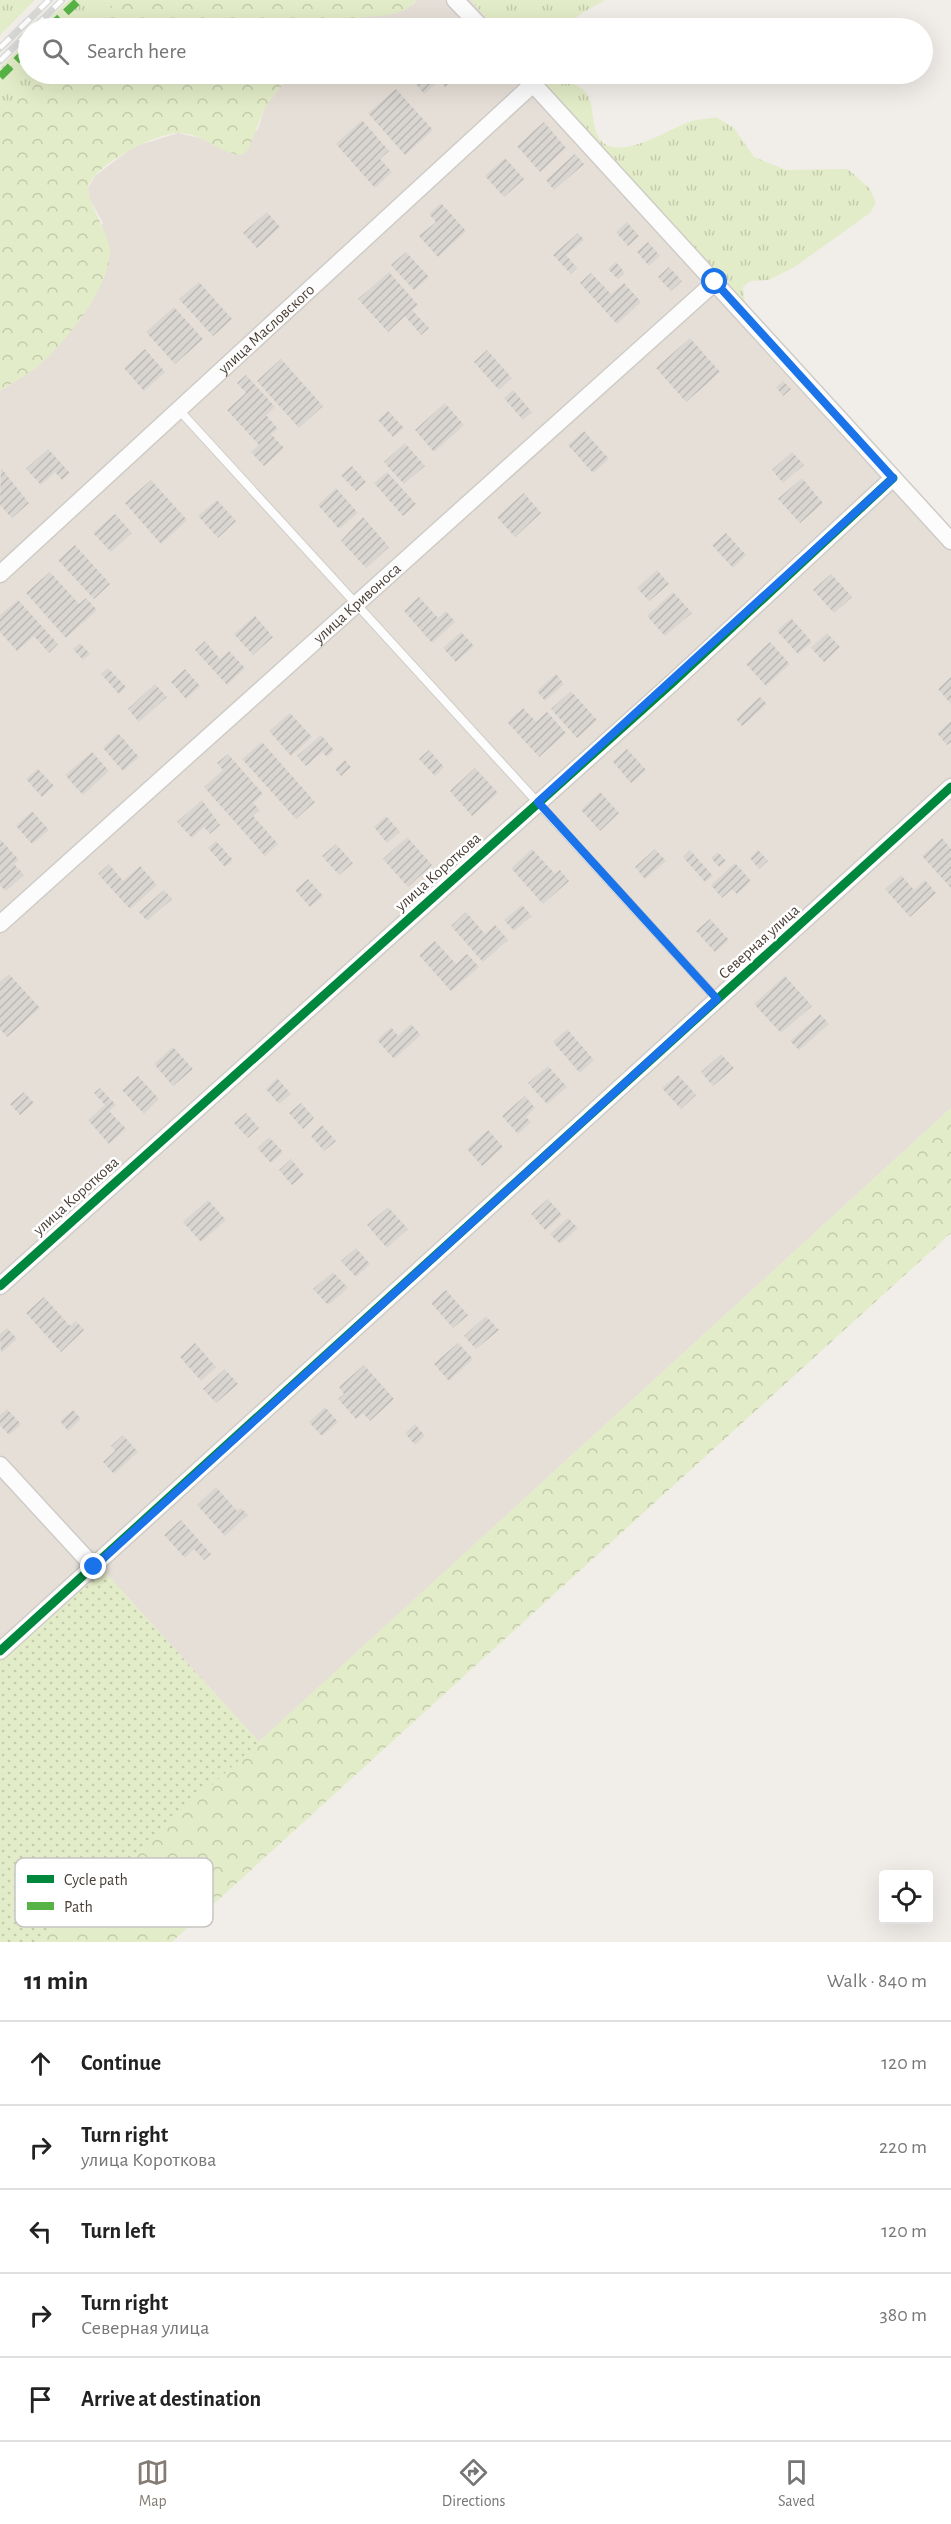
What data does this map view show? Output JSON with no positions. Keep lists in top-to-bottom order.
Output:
{
  "streets": {
    "street": [
      "улица Масловского",
      "улица Кривоноса",
      "улица Короткова",
      "Северная улица"
    ]
  },
  "legend": ["Cycle path", "Path"],
  "page": {
    "search": "Search here",
    "heading": ["11 min", "Walk · 840 m"],
    "list": [
      ["Continue", "120 m"],
      ["Turn right", "улица Короткова", "220 m"],
      ["Turn left", "120 m"],
      ["Turn right", "Северная улица", "380 m"],
      "Arrive at destination"
    ],
    "nav": ["Map", "Directions", "Saved"]
  }
}
